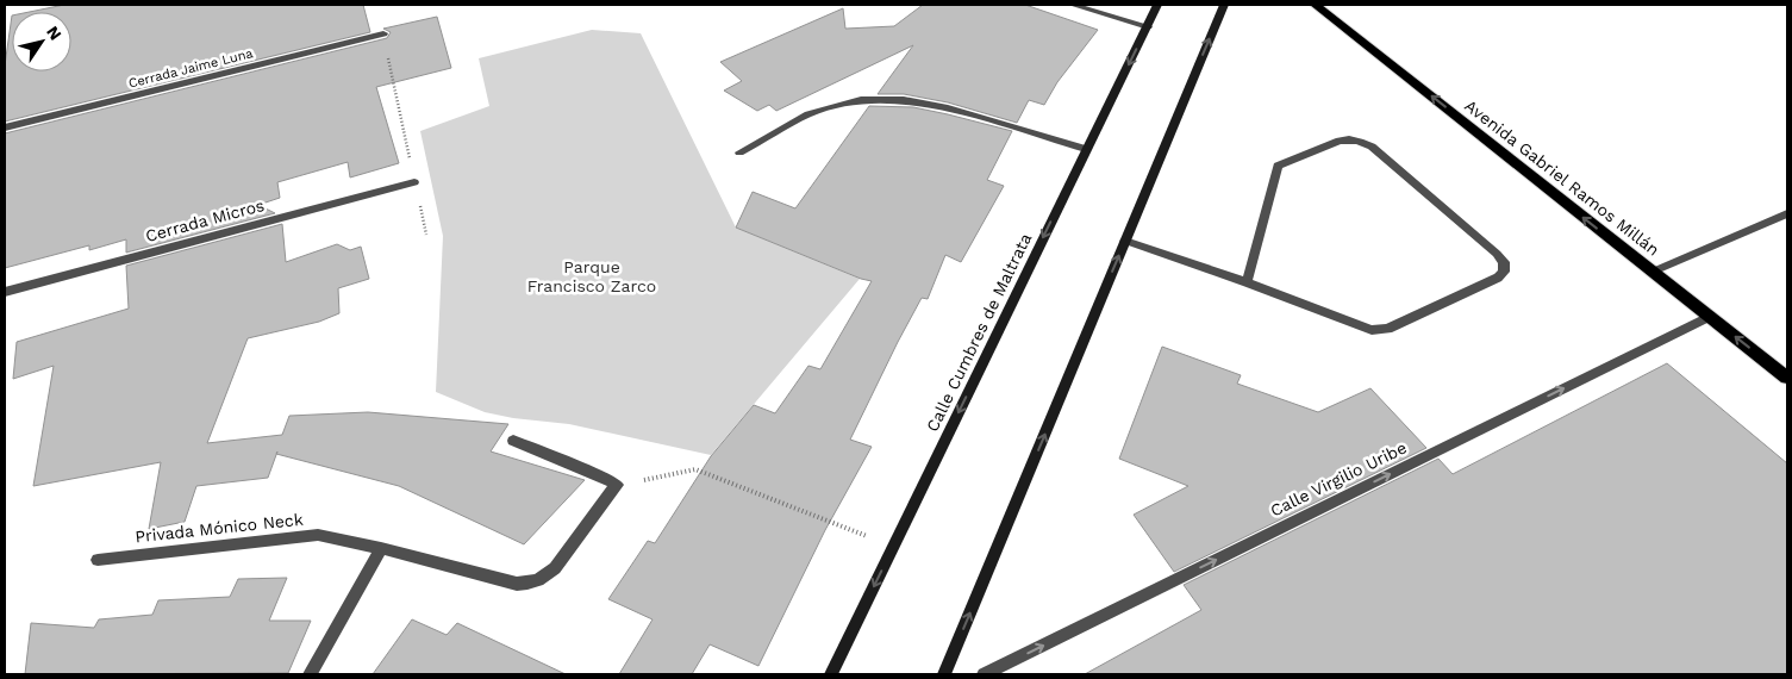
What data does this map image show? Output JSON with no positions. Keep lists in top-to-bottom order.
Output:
{
  "streets": {
    "main road": ["Avenida Gabriel Ramos Millán", "Calle Cumbres de Maltrata"],
    "street": [
      "Cerrada Jaime Luna",
      "Cerrada Micros",
      "Calle Virgilio Uribe",
      "Privada Mónico Neck"
    ]
  },
  "crossings": [
    ["Avenida Gabriel Ramos Millán", "Calle Virgilio Uribe"]
  ],
  "one_way": ["Avenida Gabriel Ramos Millán", "Calle Virgilio Uribe"],
  "parks": ["Parque Francisco Zarco"],
  "north": "top right"
}
